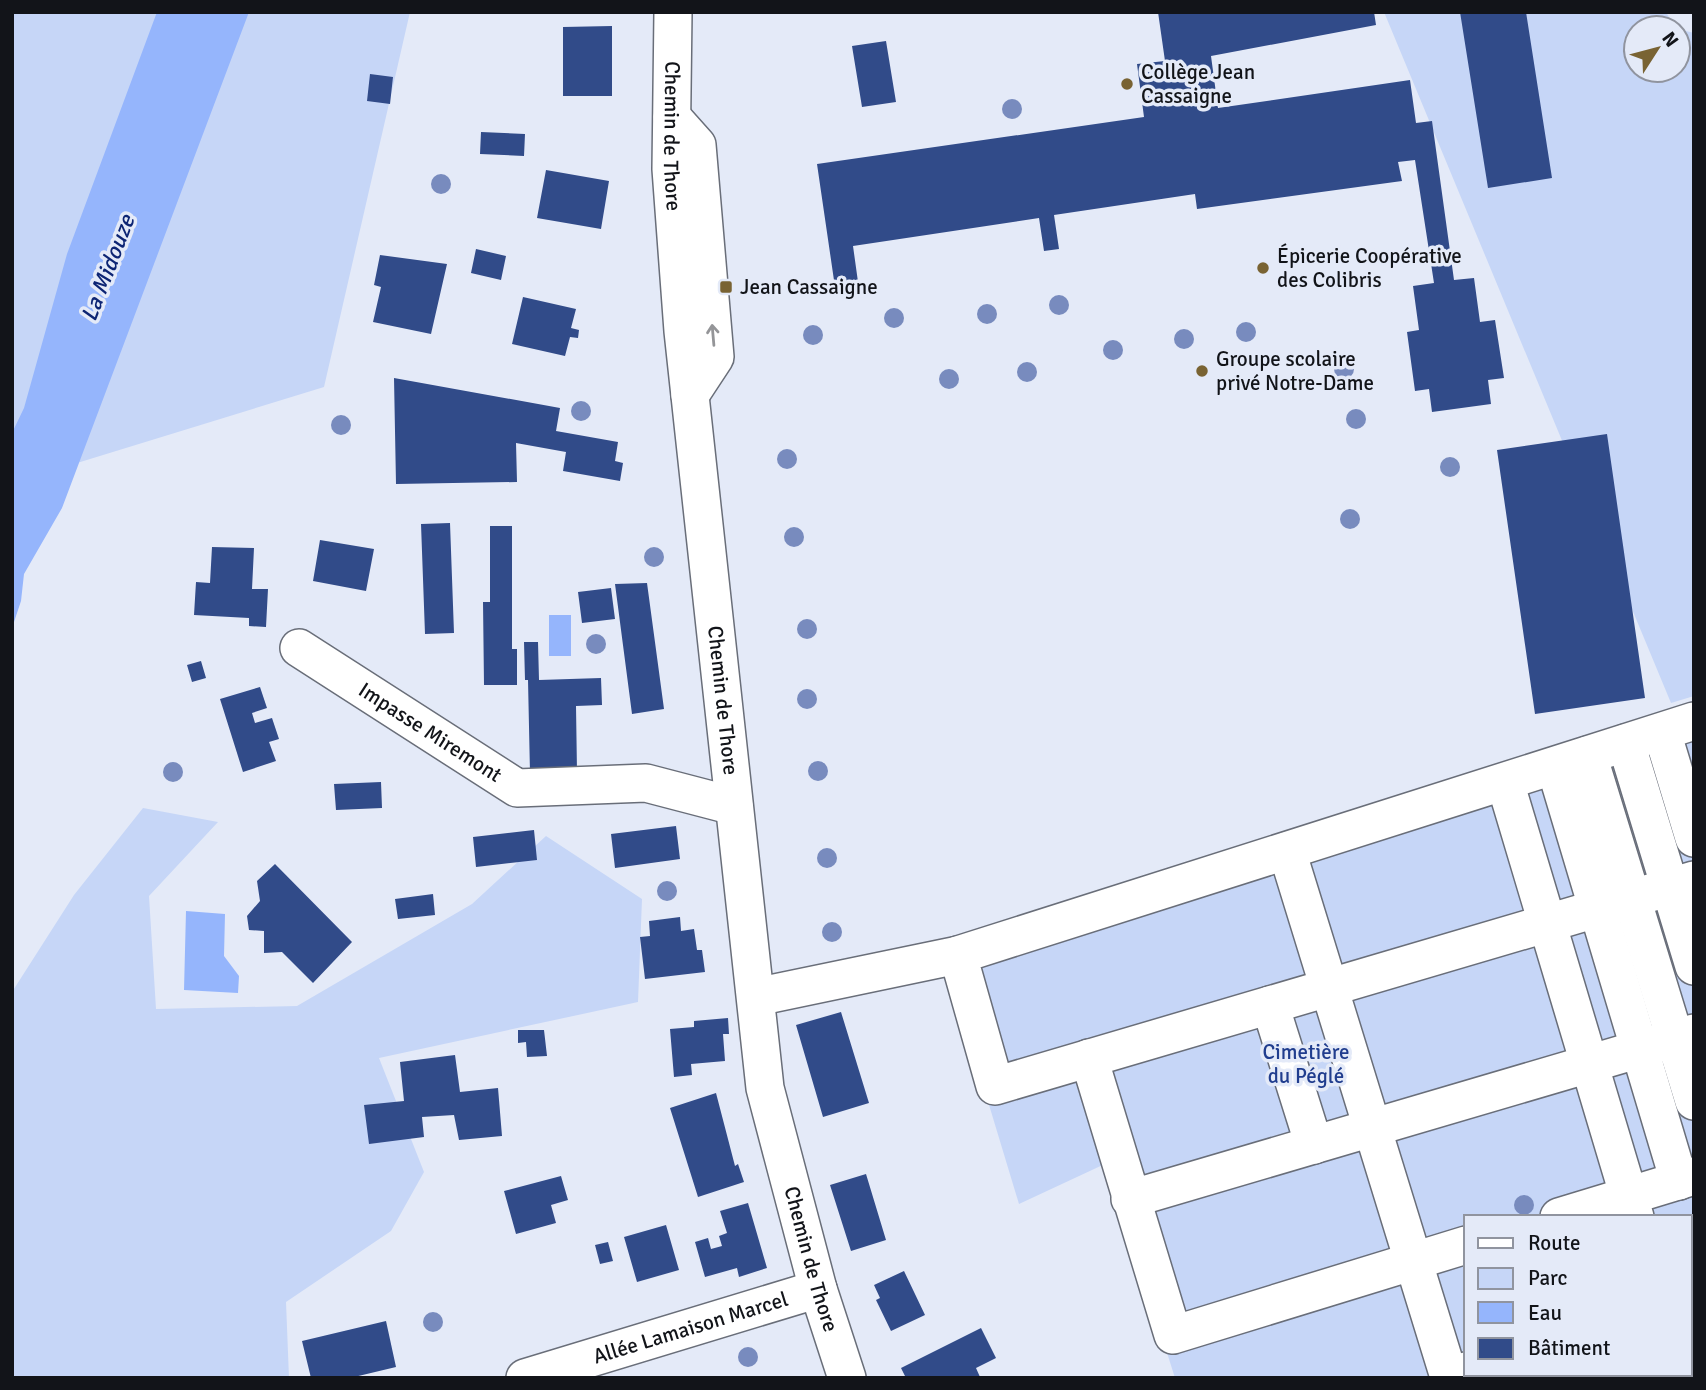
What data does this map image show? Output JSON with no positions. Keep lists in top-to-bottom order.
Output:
{
  "streets": {
    "street": ["Chemin de Thore", "Impasse Miremont", "Allée Lamaison Marcel"]
  },
  "crossings": [
    ["Chemin de Thore", "Impasse Miremont"],
    ["Chemin de Thore", "Allée Lamaison Marcel"]
  ],
  "water": ["La Midouze"],
  "parks": ["Cimetière du Péglé"],
  "places": {
    "other": ["Collège Jean Cassaigne", "Épicerie Coopérative des Colibris", "Groupe scolaire privé Notre-Dame"],
    "transit": ["Jean Cassaigne"]
  },
  "legend": [
    "Route",
    "Parc",
    "Eau",
    "Bâtiment"
  ],
  "north": "top right"
}
